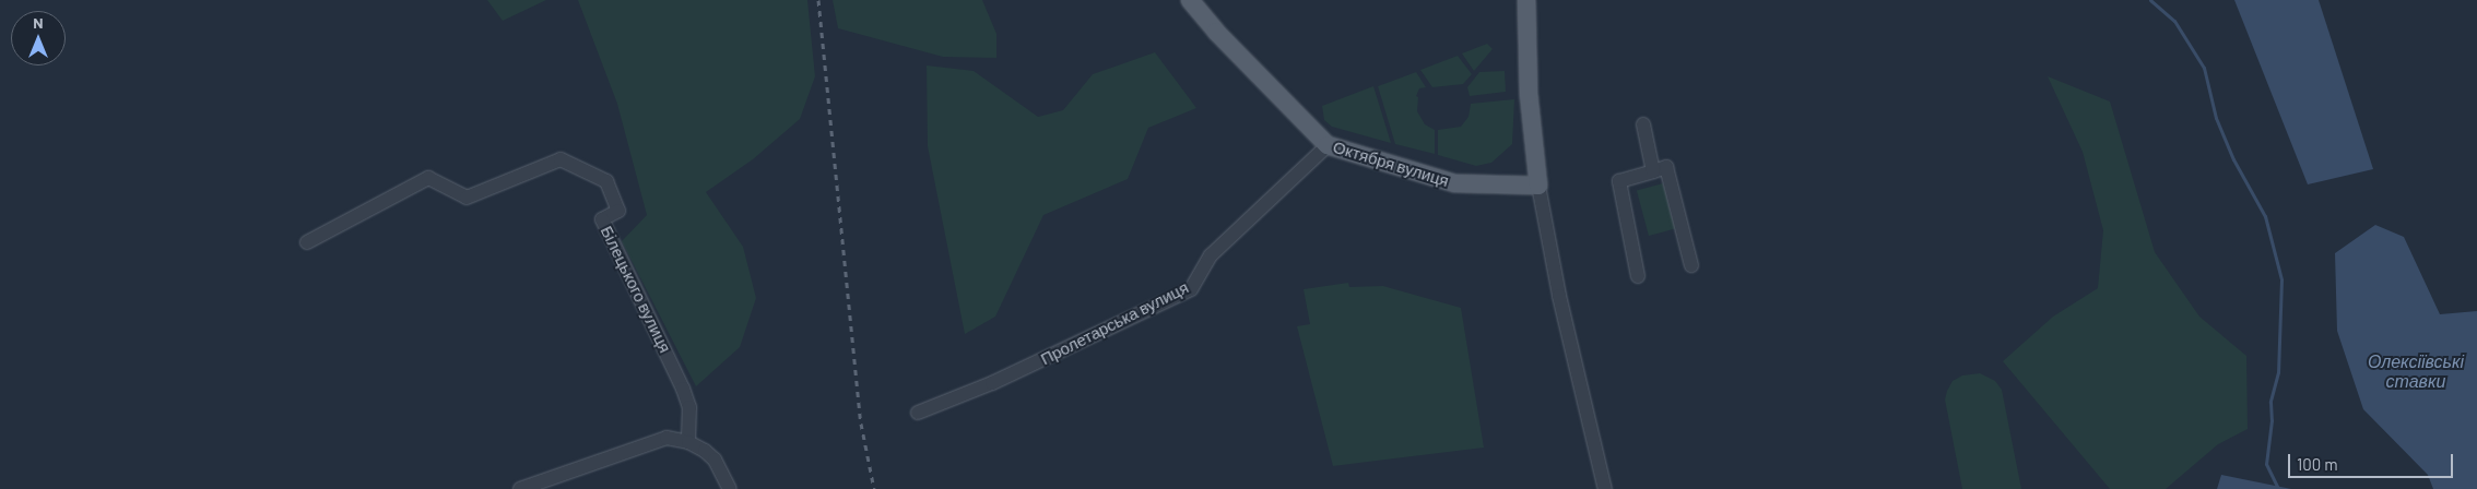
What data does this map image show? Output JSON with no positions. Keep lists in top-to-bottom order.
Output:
{
  "streets": {
    "main road": ["Октября вулиця"],
    "street": ["Білецького вулиця", "Пролетарська вулиця"]
  },
  "crossings": [
    ["Октября вулиця", "Пролетарська вулиця"]
  ],
  "water": ["Олексіївські ставки"],
  "scale_bar": "100 m",
  "north": "top"
}
